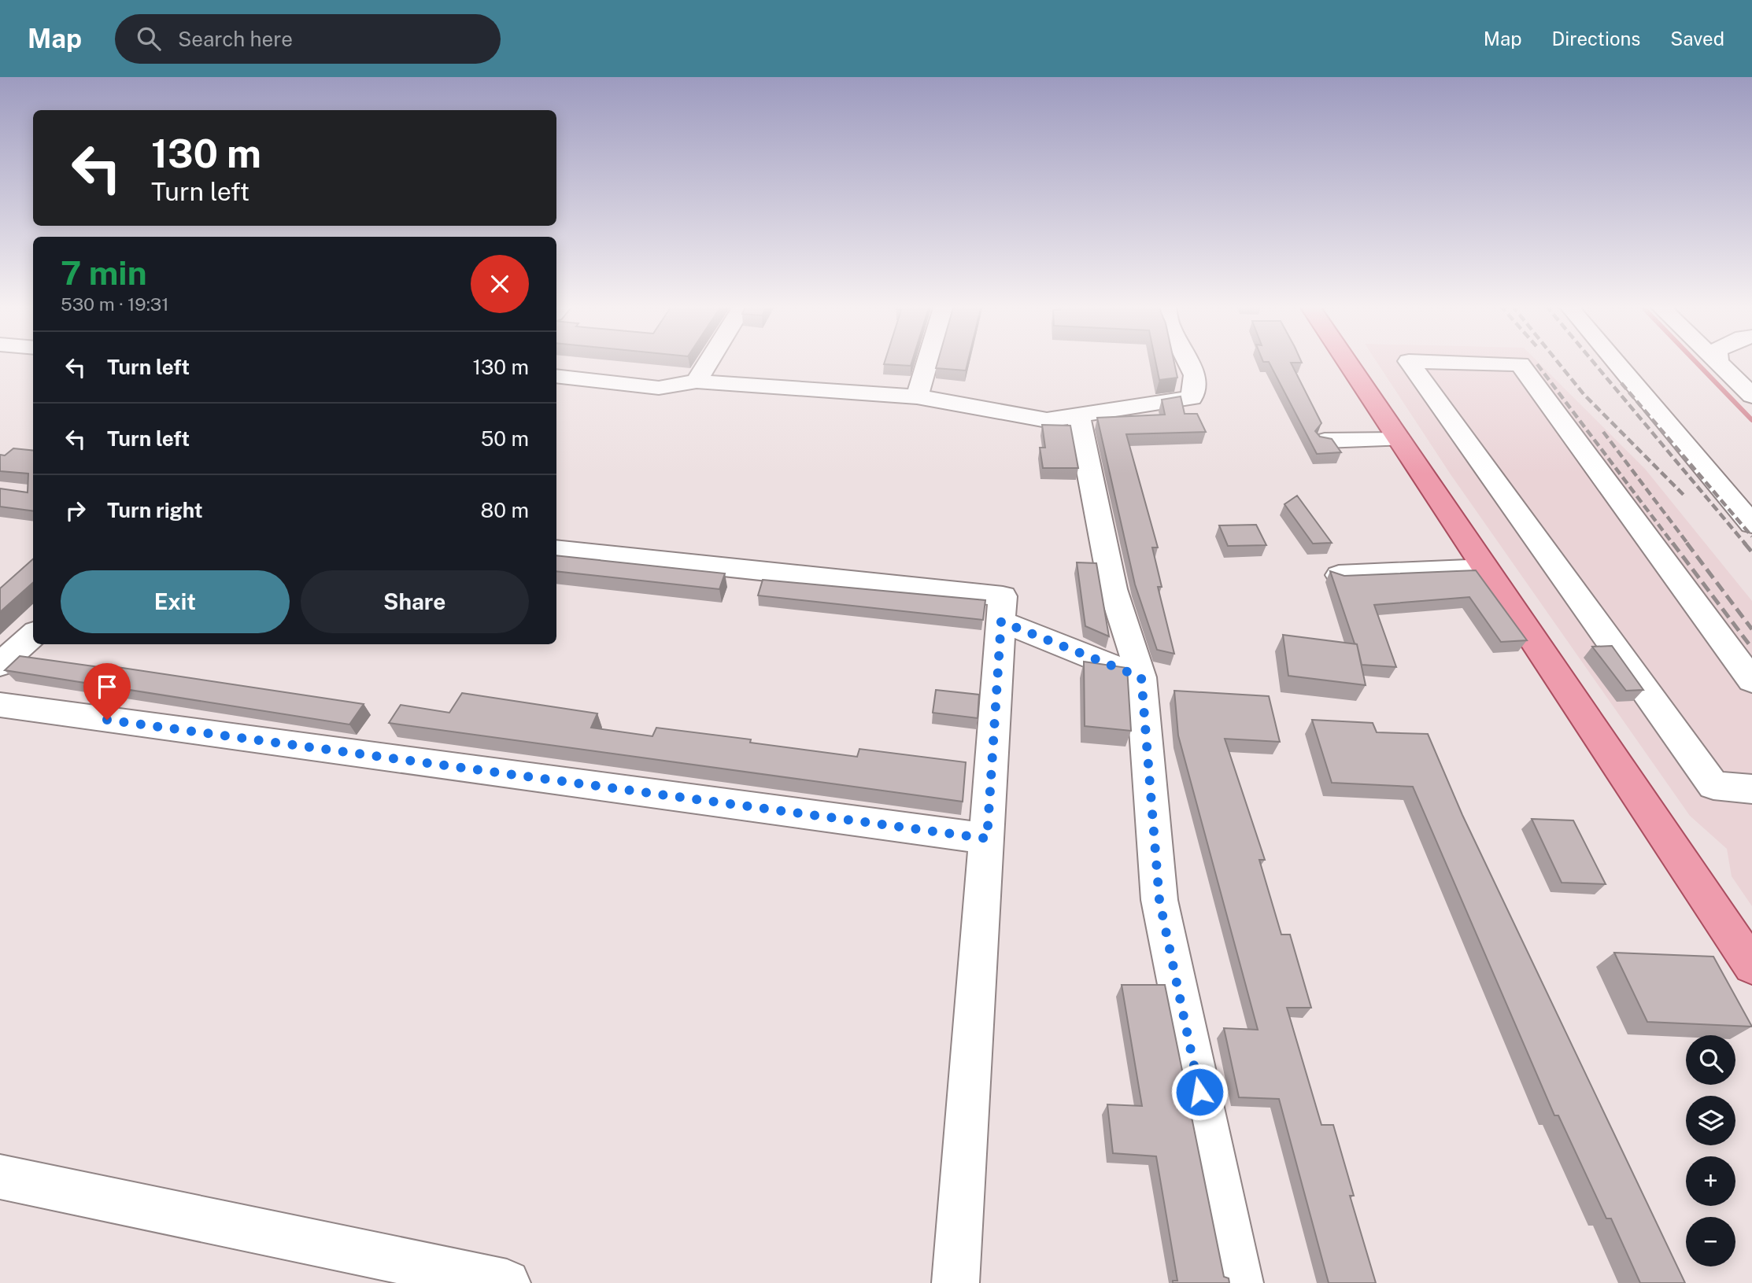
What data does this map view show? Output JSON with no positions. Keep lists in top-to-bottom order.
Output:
{
  "page": {
    "header": "Map",
    "search": "Search here",
    "nav": ["Map", "Directions", "Saved"],
    "turn": ["130 m", "Turn left"],
    "heading": ["7 min", "530 m · 19:31"],
    "list": [
      {
        "name": "Turn left",
        "value": "130 m"
      },
      {
        "name": "Turn left",
        "value": "50 m"
      },
      {
        "name": "Turn right",
        "value": "80 m"
      }
    ],
    "buttons": ["Exit", "Share"],
    "map_buttons": ["+", "−"]
  }
}
